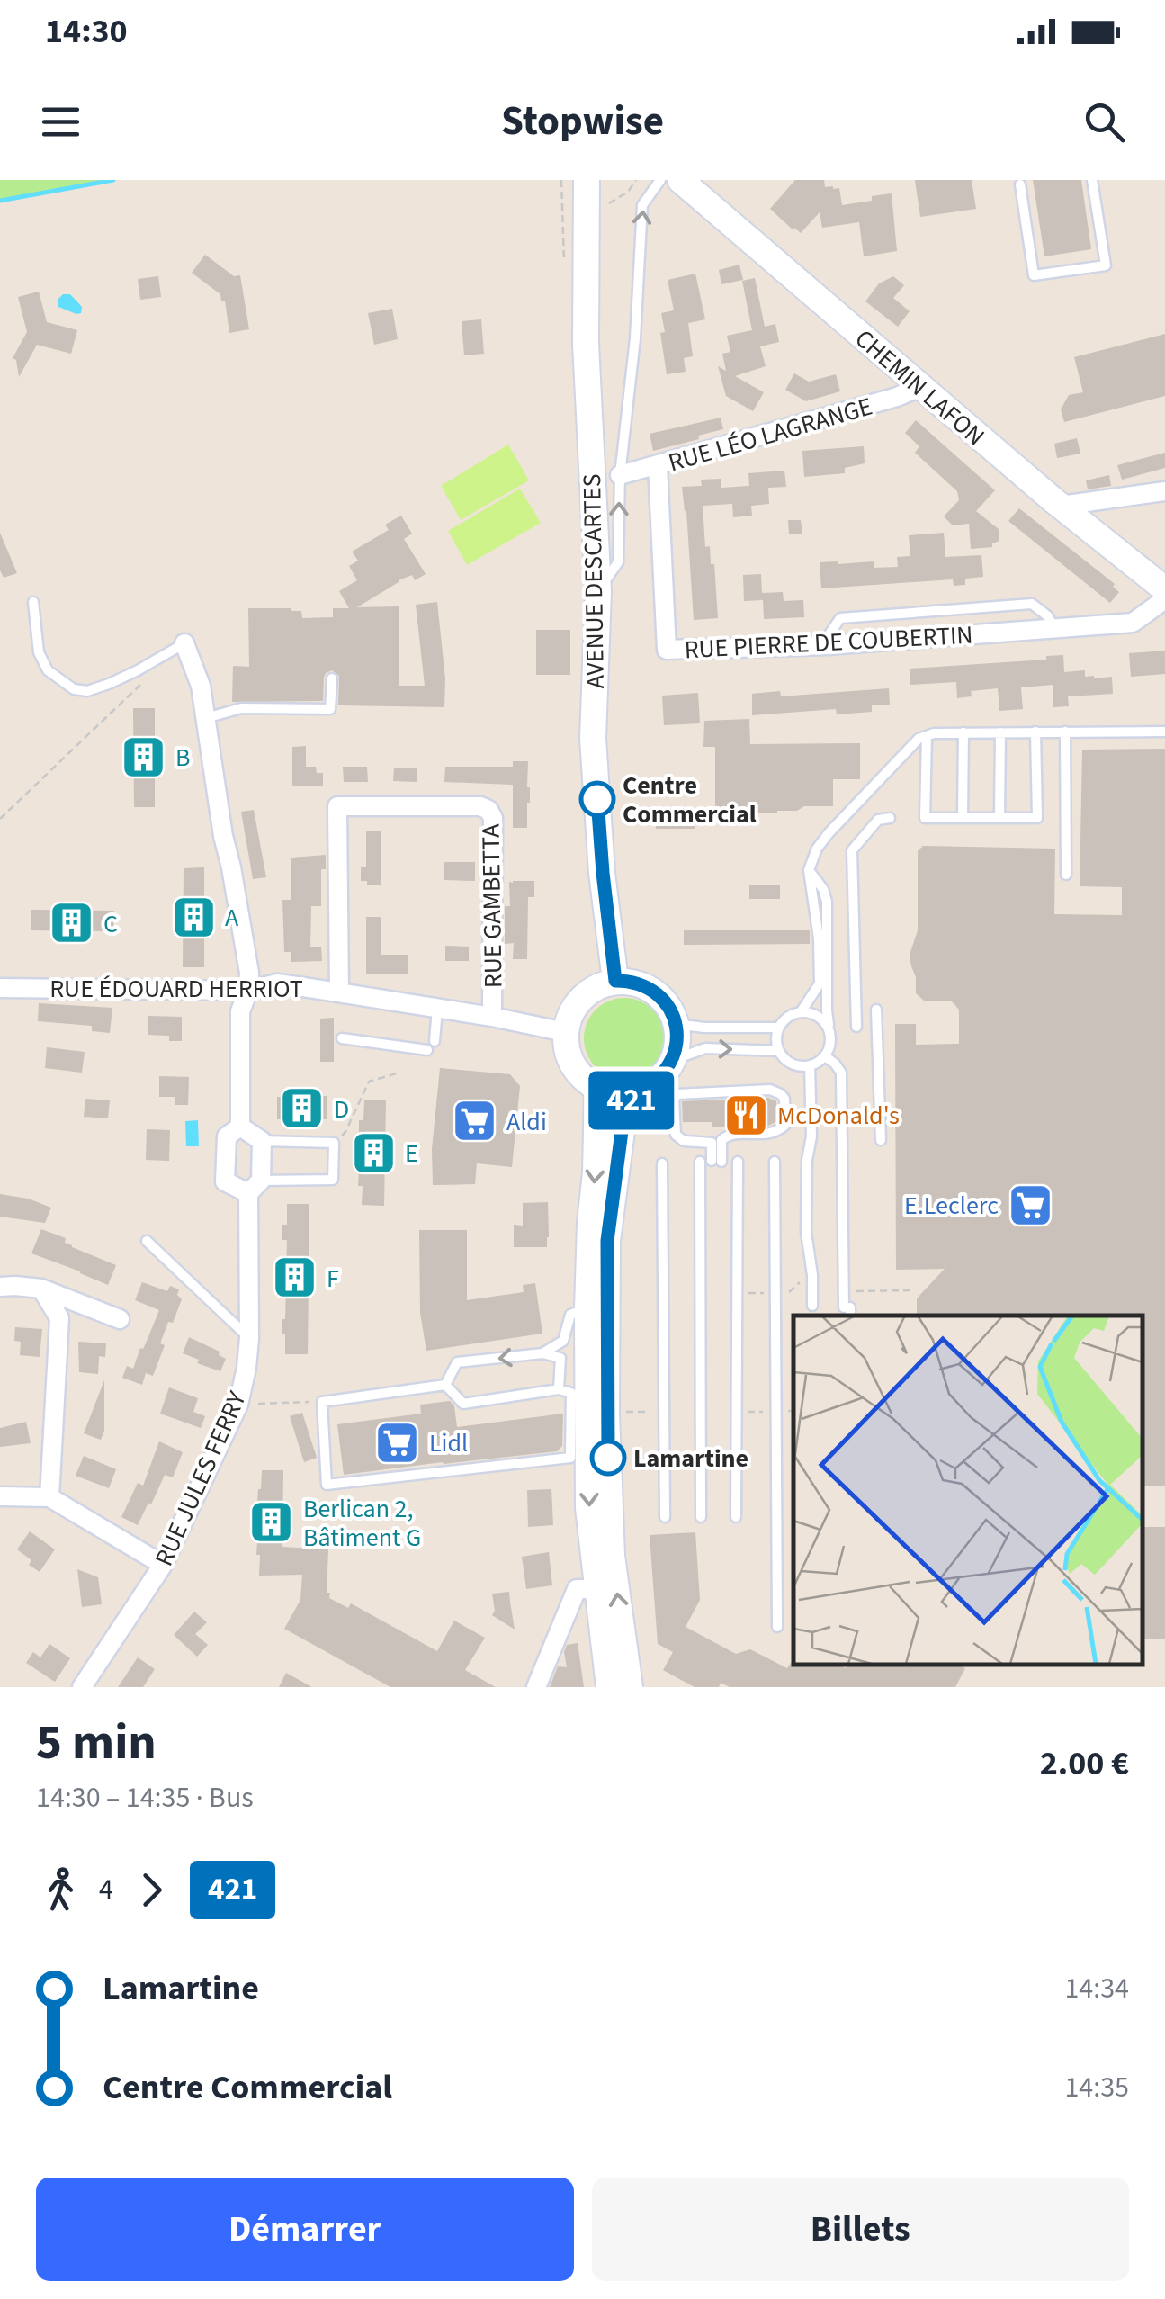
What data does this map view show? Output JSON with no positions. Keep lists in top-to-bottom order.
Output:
{
  "streets": {
    "main road": ["CHEMIN LAFON", "AVENUE DESCARTES"],
    "street": [
      "RUE LÉO LAGRANGE",
      "RUE PIERRE DE COUBERTIN",
      "RUE GAMBETTA",
      "RUE ÉDOUARD HERRIOT",
      "RUE JULES FERRY"
    ]
  },
  "crossings": [
    ["CHEMIN LAFON", "RUE LÉO LAGRANGE"],
    ["RUE LÉO LAGRANGE", "RUE PIERRE DE COUBERTIN"],
    ["AVENUE DESCARTES", "RUE ÉDOUARD HERRIOT"],
    ["RUE GAMBETTA", "RUE ÉDOUARD HERRIOT"]
  ],
  "places": {
    "building": [
      "B",
      "A",
      "C",
      "D",
      "E",
      "F",
      "Berlican 2, Bâtiment G"
    ],
    "other": ["Centre Commercial", "Lamartine"],
    "restaurant": ["McDonald's"],
    "supermarket": ["Aldi", "E.Leclerc", "Lidl"]
  },
  "lines": ["bus line 421"],
  "page": {
    "status": "14:30",
    "header": "Stopwise",
    "on_map": "421",
    "heading": ["5 min", "14:30 – 14:35 · Bus", "2.00 €"],
    "legs": ["4", "421"],
    "list": [
      {
        "name": "Lamartine",
        "value": "14:34"
      },
      {
        "name": "Centre Commercial",
        "value": "14:35"
      }
    ],
    "buttons": ["Démarrer", "Billets"]
  }
}
